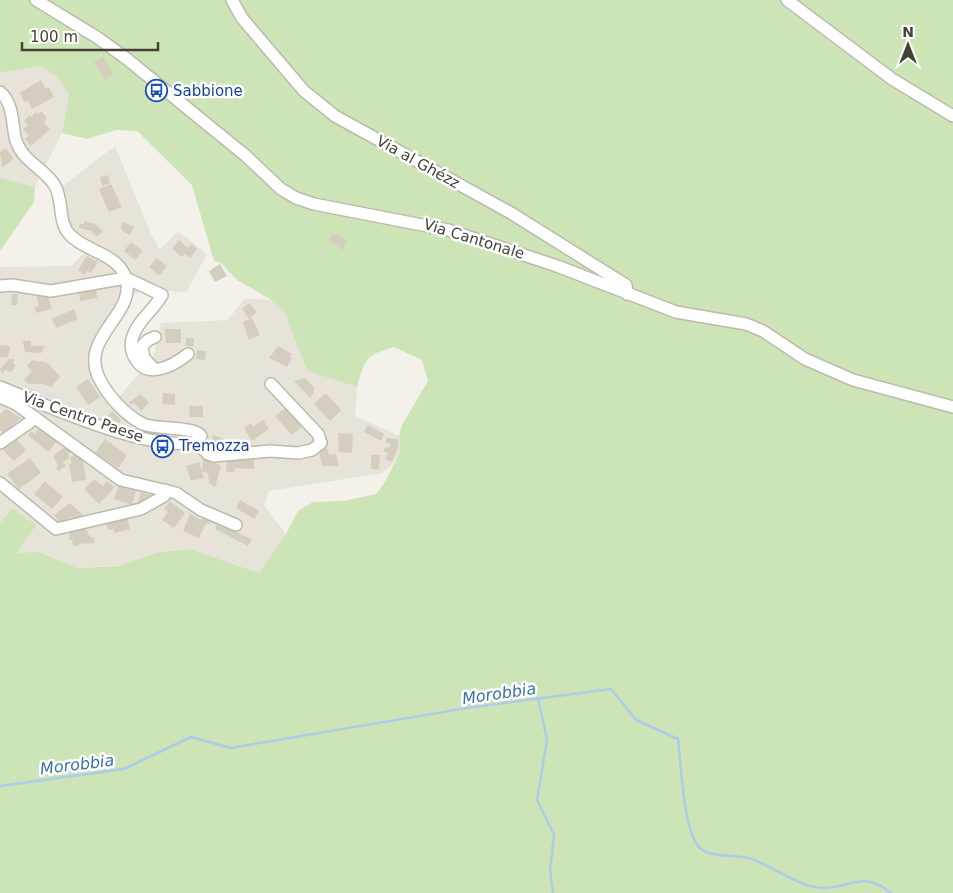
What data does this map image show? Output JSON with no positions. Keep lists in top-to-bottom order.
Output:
{
  "streets": {
    "street": ["Via al Ghézz", "Via Cantonale", "Via Centro Paese"]
  },
  "crossings": [
    ["Via al Ghézz", "Via Cantonale"]
  ],
  "water": ["Morobbia"],
  "places": {
    "bus stop": ["Sabbione", "Tremozza"]
  },
  "scale_bar": "100 m",
  "north": "top"
}
